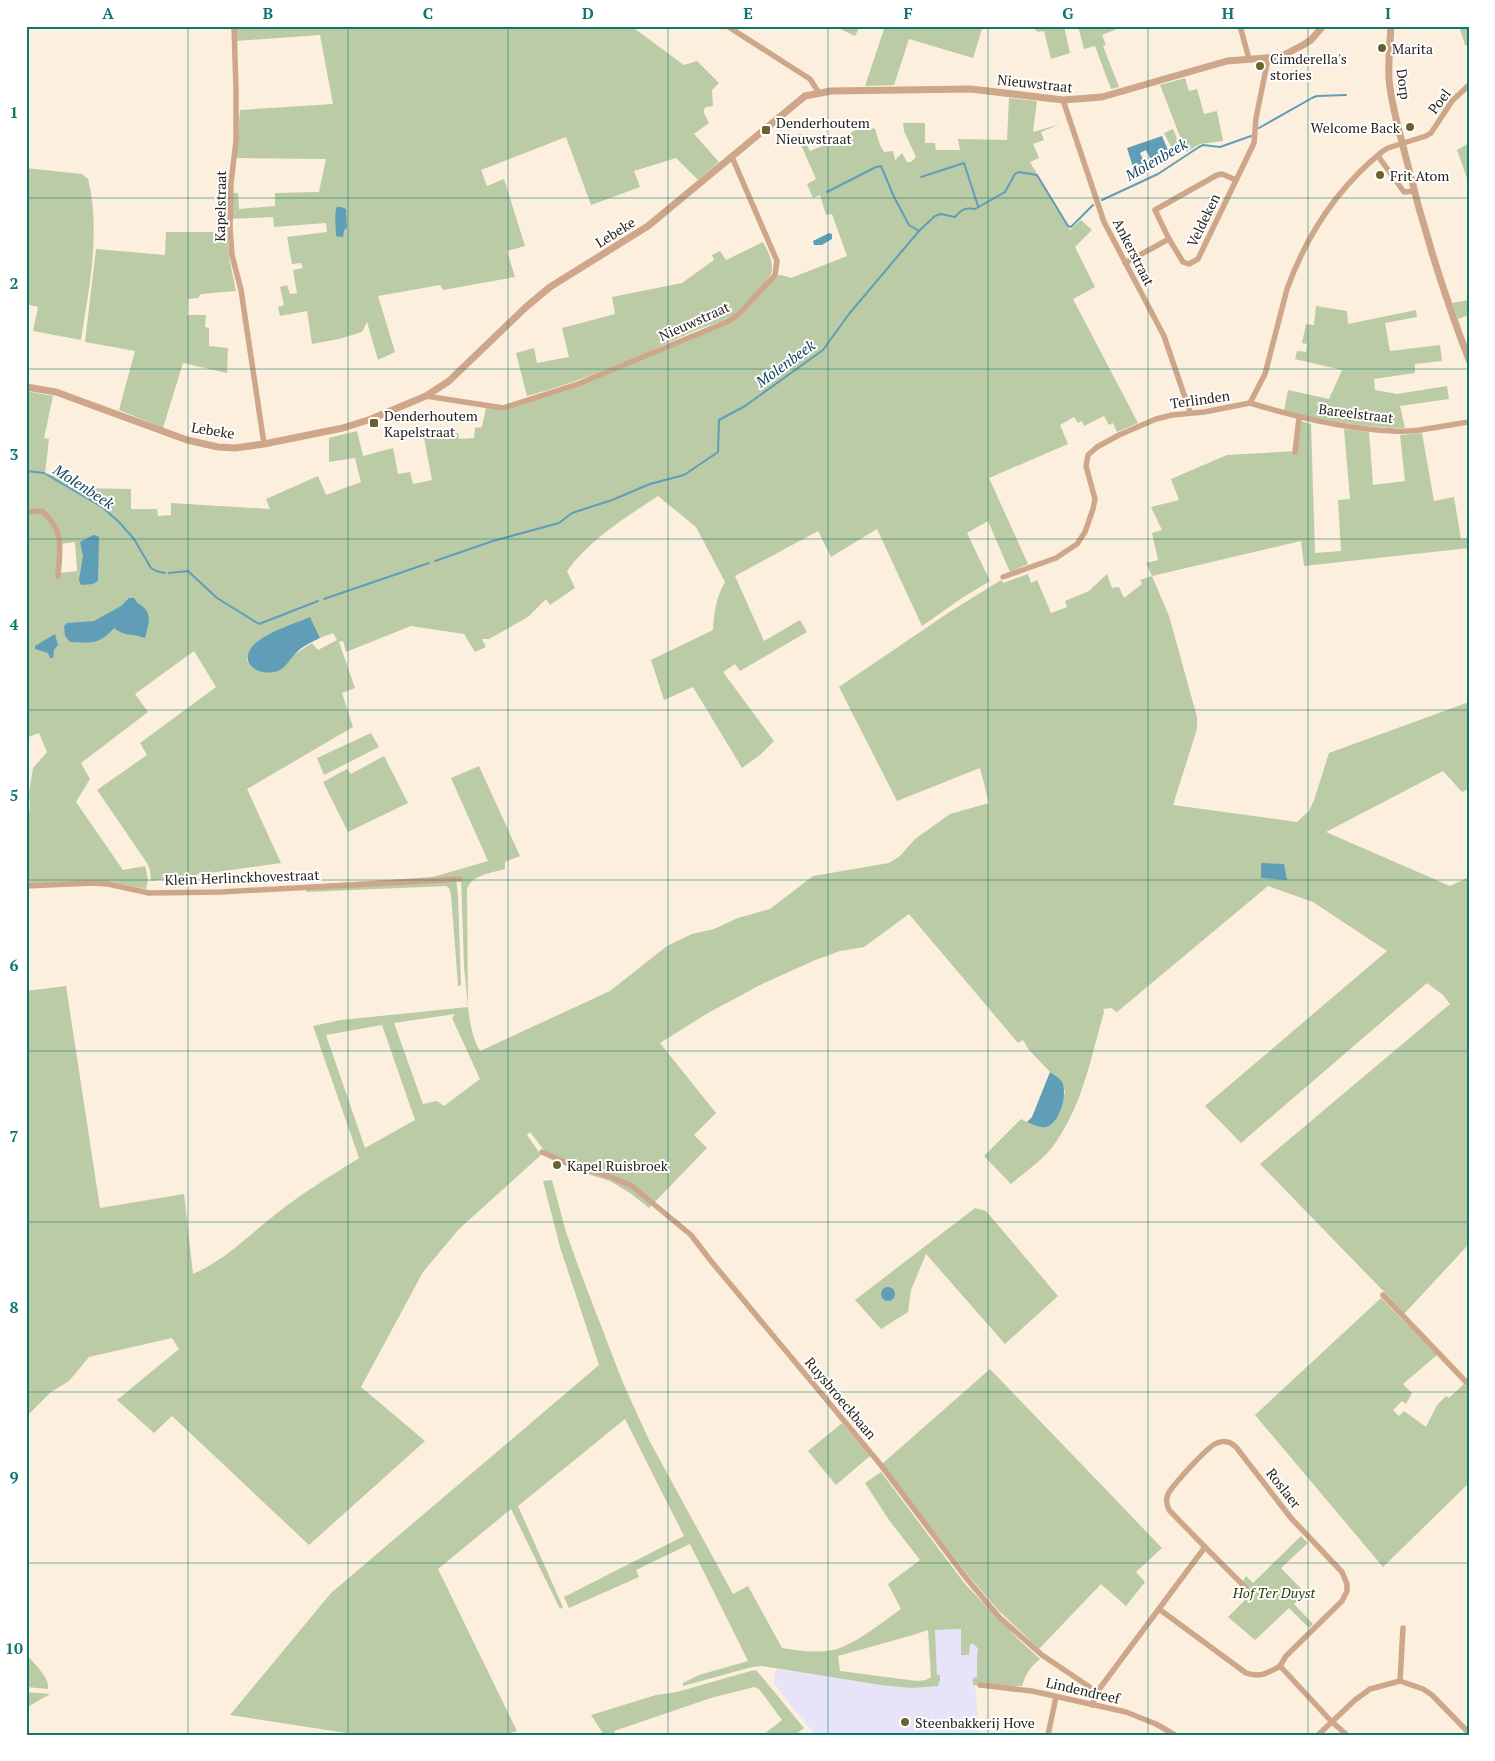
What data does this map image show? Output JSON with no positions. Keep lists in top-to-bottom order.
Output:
{
  "streets": {
    "street": [
      "Nieuwstraat",
      "Dorp",
      "Poel",
      "Kapelstraat",
      "Veldeken",
      "Lebeke",
      "Ankerstraat",
      "Terlinden",
      "Bareelstraat",
      "Klein Herlinckhovestraat",
      "Ruysbroeckbaan",
      "Roslaer",
      "Lindendreef"
    ]
  },
  "crossings": [
    ["Nieuwstraat", "Veldeken"],
    ["Nieuwstraat", "Lebeke"],
    ["Nieuwstraat", "Ankerstraat"],
    ["Dorp", "Poel"],
    ["Dorp", "Terlinden"],
    ["Poel", "Terlinden"],
    ["Kapelstraat", "Lebeke"],
    ["Veldeken", "Ankerstraat"],
    ["Ankerstraat", "Terlinden"],
    ["Terlinden", "Bareelstraat"]
  ],
  "water": ["Molenbeek"],
  "parks": ["Hof Ter Duyst"],
  "places": {
    "other": [
      "Marita",
      "Cimderella's stories",
      "Welcome Back",
      "Frit Atom",
      "Kapel Ruisbroek",
      "Steenbakkerij Hove"
    ],
    "transit": ["Denderhoutem Nieuwstraat", "Denderhoutem Kapelstraat"]
  },
  "grid": {
    "columns": [
      "A",
      "B",
      "C",
      "D",
      "E",
      "F",
      "G",
      "H",
      "I"
    ],
    "rows": [
      "1",
      "2",
      "3",
      "4",
      "5",
      "6",
      "7",
      "8",
      "9",
      "10"
    ]
  }
}
